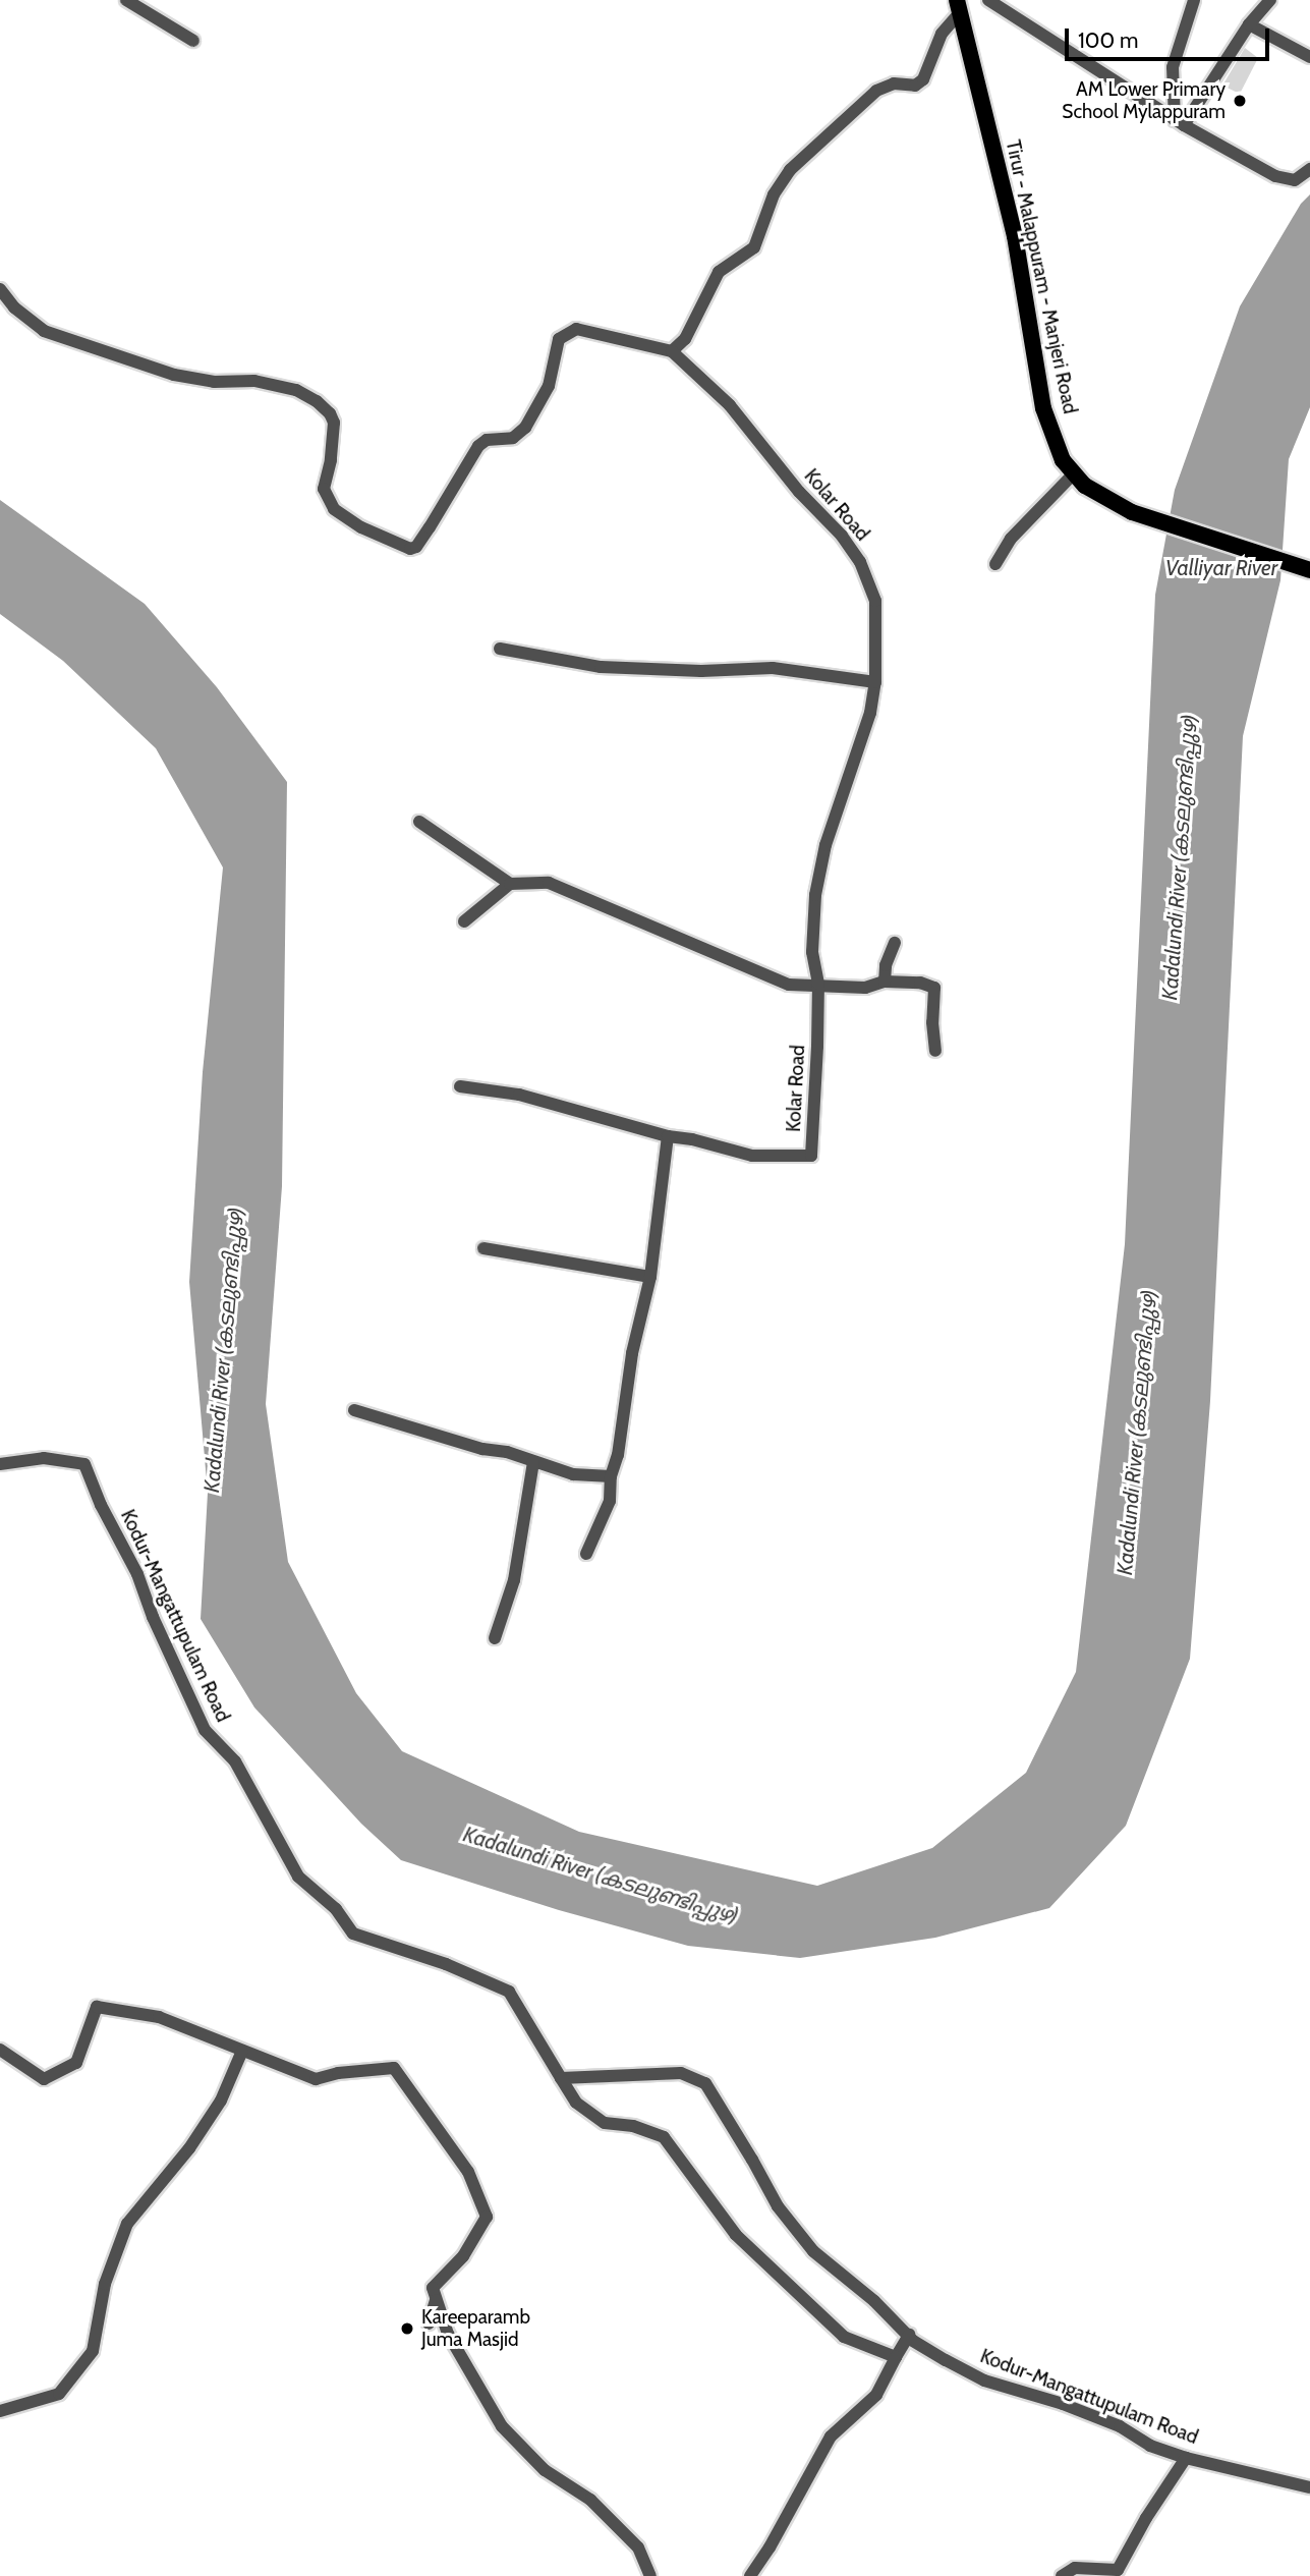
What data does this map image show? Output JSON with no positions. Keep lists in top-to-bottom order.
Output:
{
  "streets": {
    "main road": ["Tirur - Malappuram - Manjeri Road"],
    "street": ["Kolar Road", "Kodur-Mangattupulam Road"]
  },
  "water": ["Valliyar River", "Kadalundi River (കടലുണ്ടിപ്പുഴ)"],
  "places": ["AM Lower Primary School Mylappuram", "Kareeparamb Juma Masjid"],
  "scale_bar": "100 m"
}
